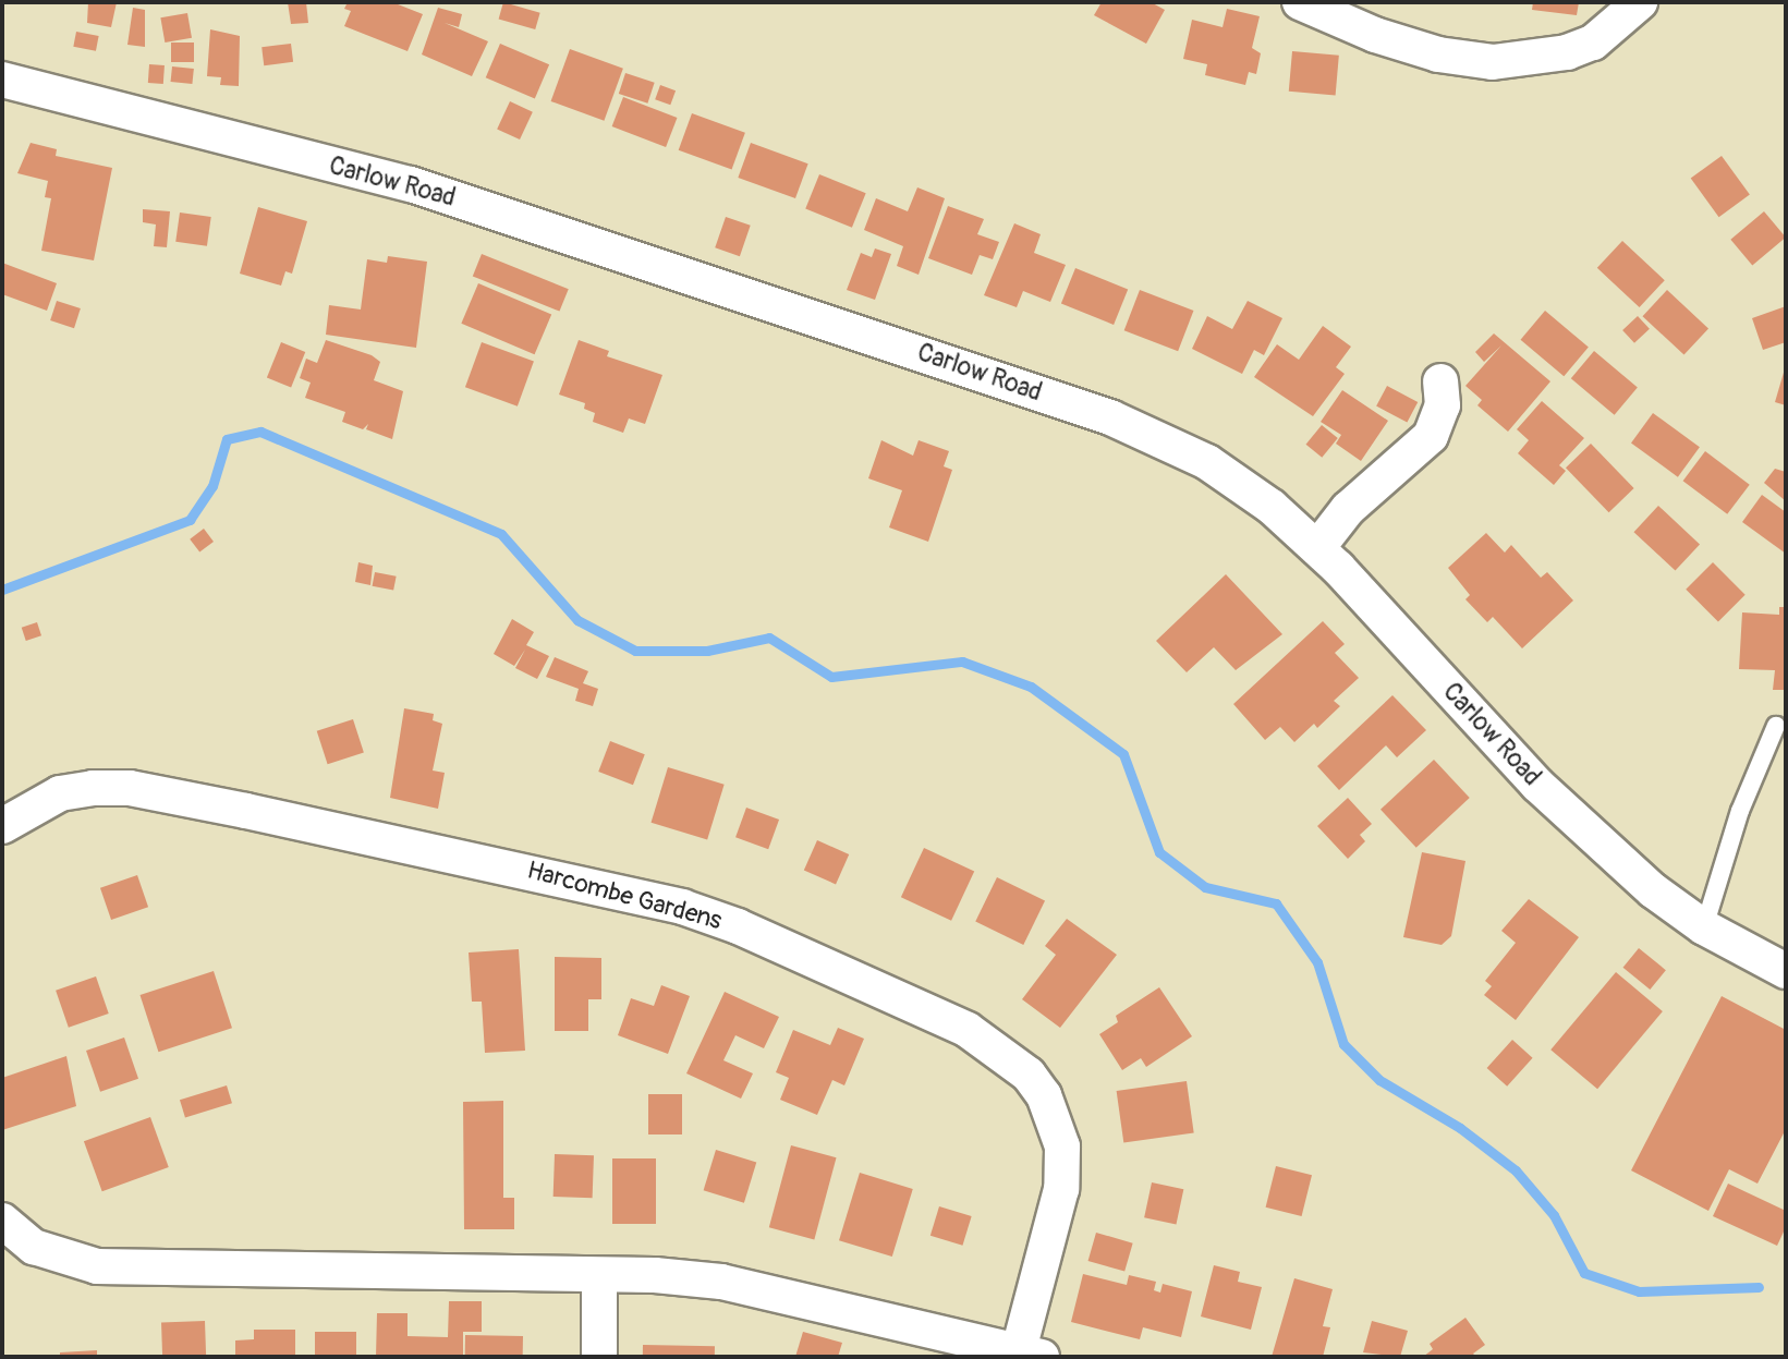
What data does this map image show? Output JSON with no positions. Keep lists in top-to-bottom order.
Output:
{
  "streets": {
    "street": ["Carlow Road", "Harcombe Gardens"]
  }
}
